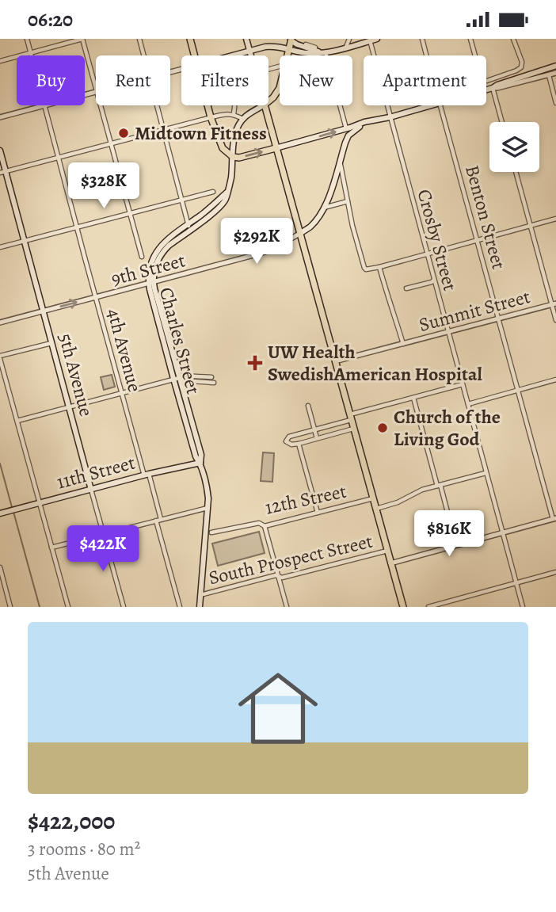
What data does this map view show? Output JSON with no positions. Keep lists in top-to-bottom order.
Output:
{
  "streets": {
    "main road": ["Charles Street", "5th Avenue", "11th Street"],
    "street": [
      "Benton Street",
      "Crosby Street",
      "9th Street",
      "Summit Street",
      "4th Avenue",
      "12th Street",
      "South Prospect Street"
    ]
  },
  "crossings": [
    ["Benton Street", "Summit Street"],
    ["Crosby Street", "Summit Street"],
    ["9th Street", "Charles Street"],
    ["9th Street", "4th Avenue"],
    ["9th Street", "5th Avenue"],
    ["Charles Street", "11th Street"],
    ["Charles Street", "South Prospect Street"],
    ["4th Avenue", "11th Street"],
    ["5th Avenue", "11th Street"]
  ],
  "places": {
    "other": ["Midtown Fitness", "Church of the Living God"],
    "health": ["UW Health SwedishAmerican Hospital"]
  },
  "page": {
    "status": "06:20",
    "chip": [
      "Buy",
      "Rent",
      "Filters",
      "New",
      "Apartment"
    ],
    "price": [
      "$328K",
      "$292K",
      "$816K",
      "$422K"
    ],
    "list": [
      {
        "name": "$422,000",
        "note": "3 rooms · 80 m² · 5th Avenue"
      }
    ]
  }
}
